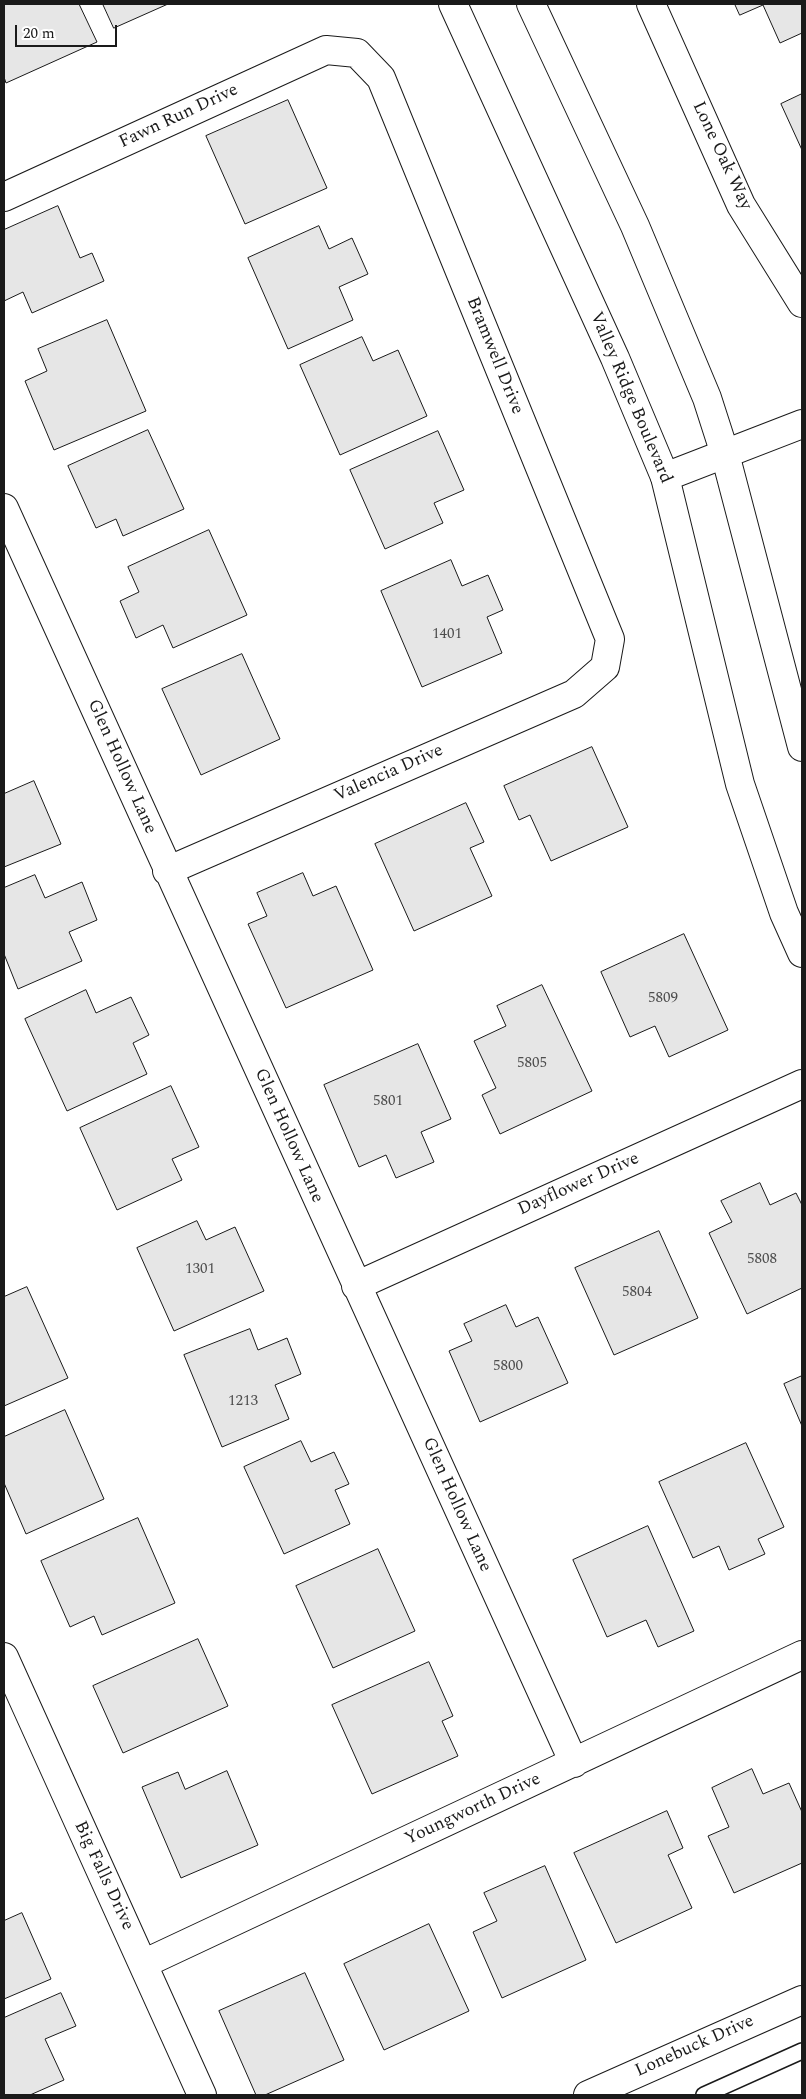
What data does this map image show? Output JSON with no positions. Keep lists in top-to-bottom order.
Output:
{
  "streets": {
    "street": [
      "Fawn Run Drive",
      "Lone Oak Way",
      "Bramwell Drive",
      "Valley Ridge Boulevard",
      "Glen Hollow Lane",
      "Valencia Drive",
      "Dayflower Drive",
      "Youngworth Drive",
      "Big Falls Drive",
      "Lonebuck Drive"
    ]
  },
  "crossings": [
    ["Fawn Run Drive", "Bramwell Drive"],
    ["Bramwell Drive", "Valencia Drive"],
    ["Glen Hollow Lane", "Valencia Drive"],
    ["Glen Hollow Lane", "Dayflower Drive"],
    ["Glen Hollow Lane", "Youngworth Drive"],
    ["Youngworth Drive", "Big Falls Drive"]
  ],
  "house_numbers": [
    "1401",
    "5809",
    "5805",
    "5801",
    "5808",
    "1301",
    "5804",
    "5800",
    "1213"
  ],
  "scale_bar": "20 m"
}
